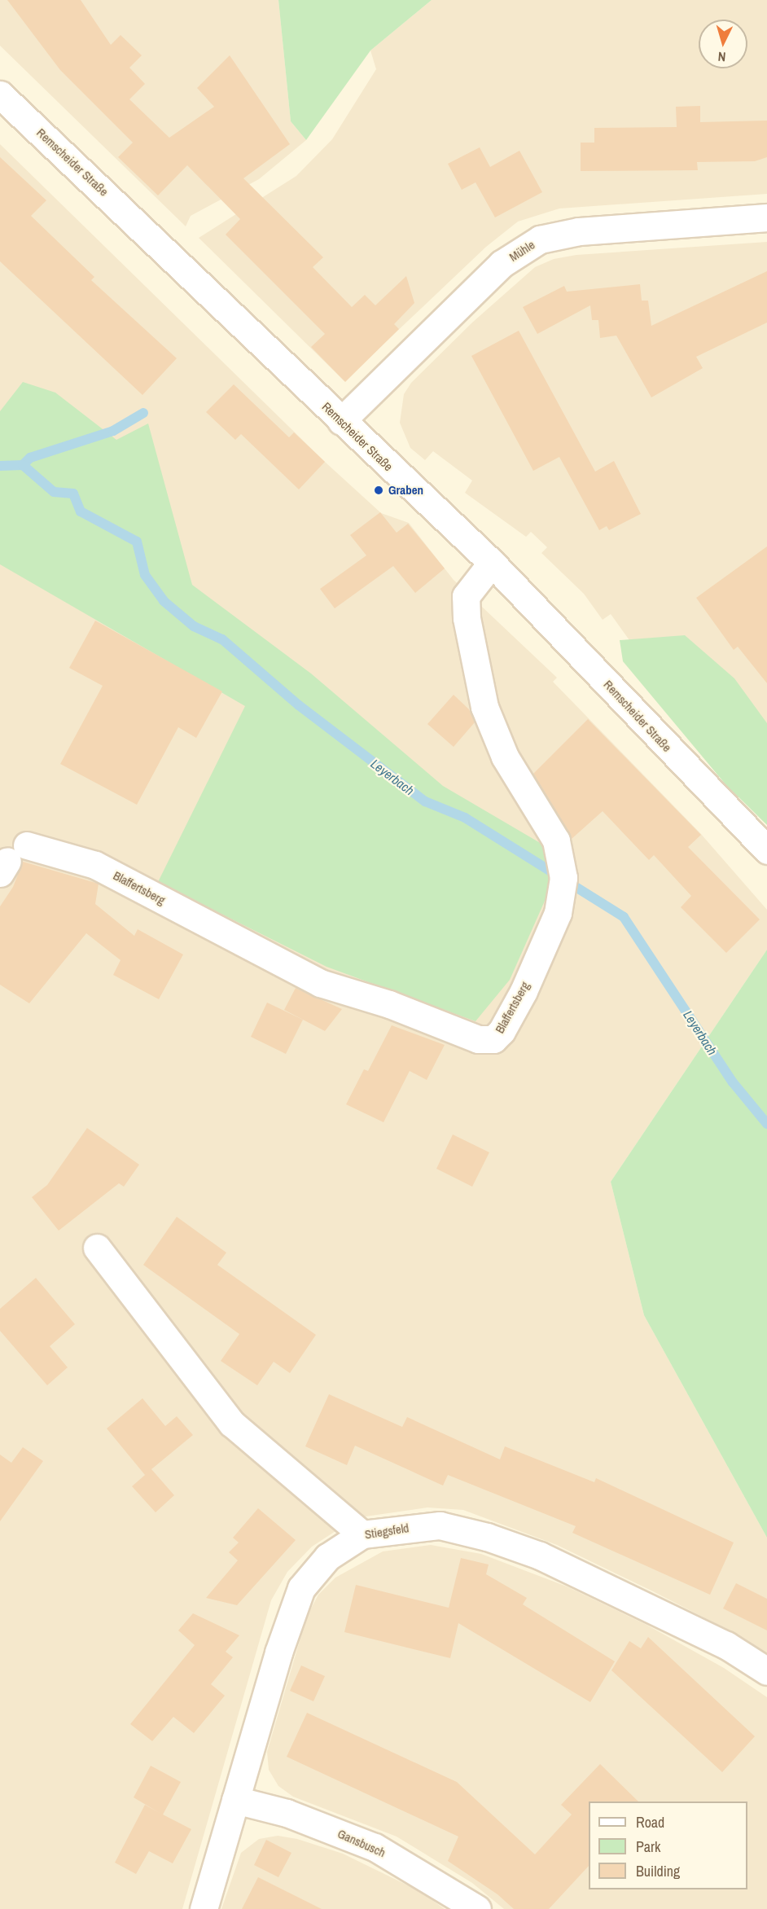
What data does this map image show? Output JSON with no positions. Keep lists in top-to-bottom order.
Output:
{
  "streets": {
    "street": [
      "Remscheider Straße",
      "Mühle",
      "Blaffertsberg",
      "Stiegsfeld",
      "Gansbusch"
    ]
  },
  "crossings": [
    ["Remscheider Straße", "Mühle"],
    ["Remscheider Straße", "Blaffertsberg"],
    ["Stiegsfeld", "Gansbusch"]
  ],
  "water": ["Leyerbach"],
  "places": ["Graben"],
  "legend": ["Road", "Park", "Building"],
  "north": "bottom"
}
